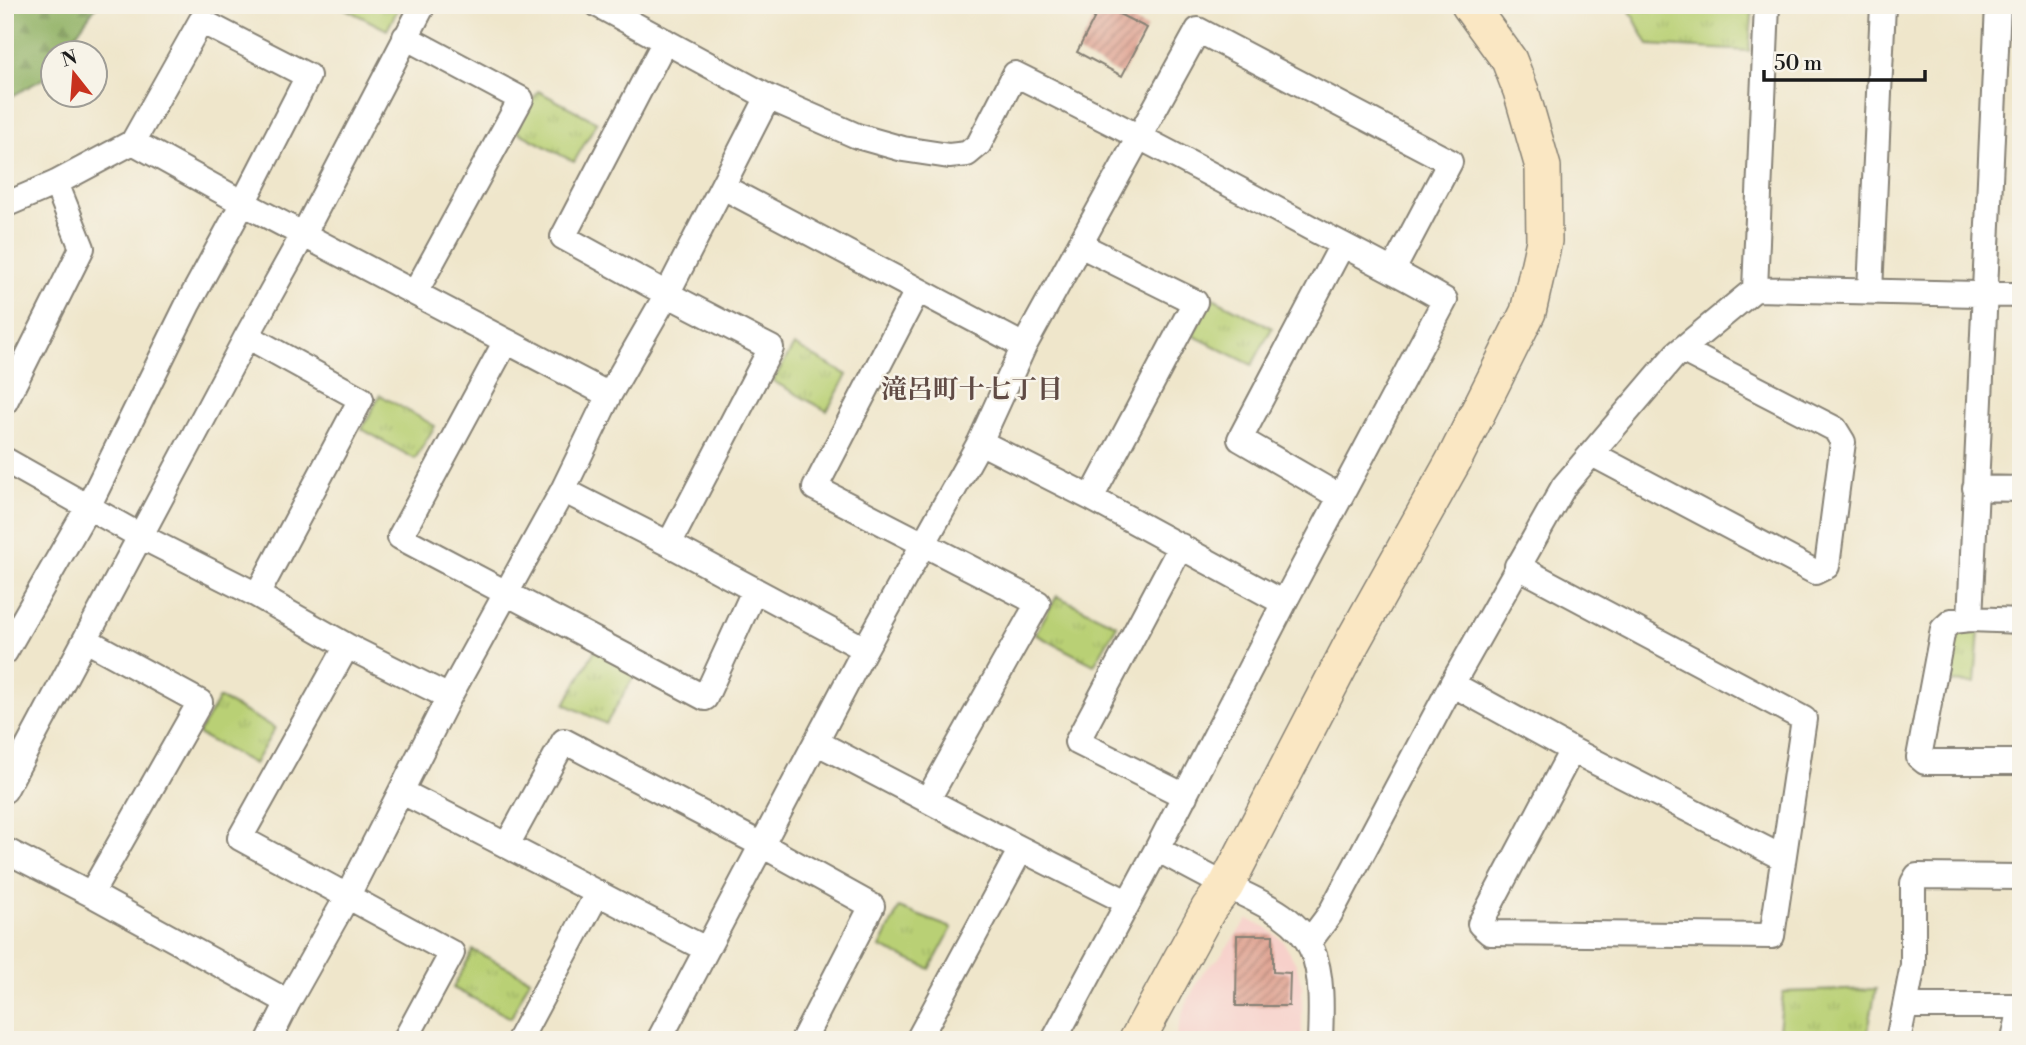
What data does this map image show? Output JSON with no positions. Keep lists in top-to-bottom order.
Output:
{
  "districts": ["滝呂町十七丁目"],
  "scale_bar": "50 m",
  "north": "top"
}
